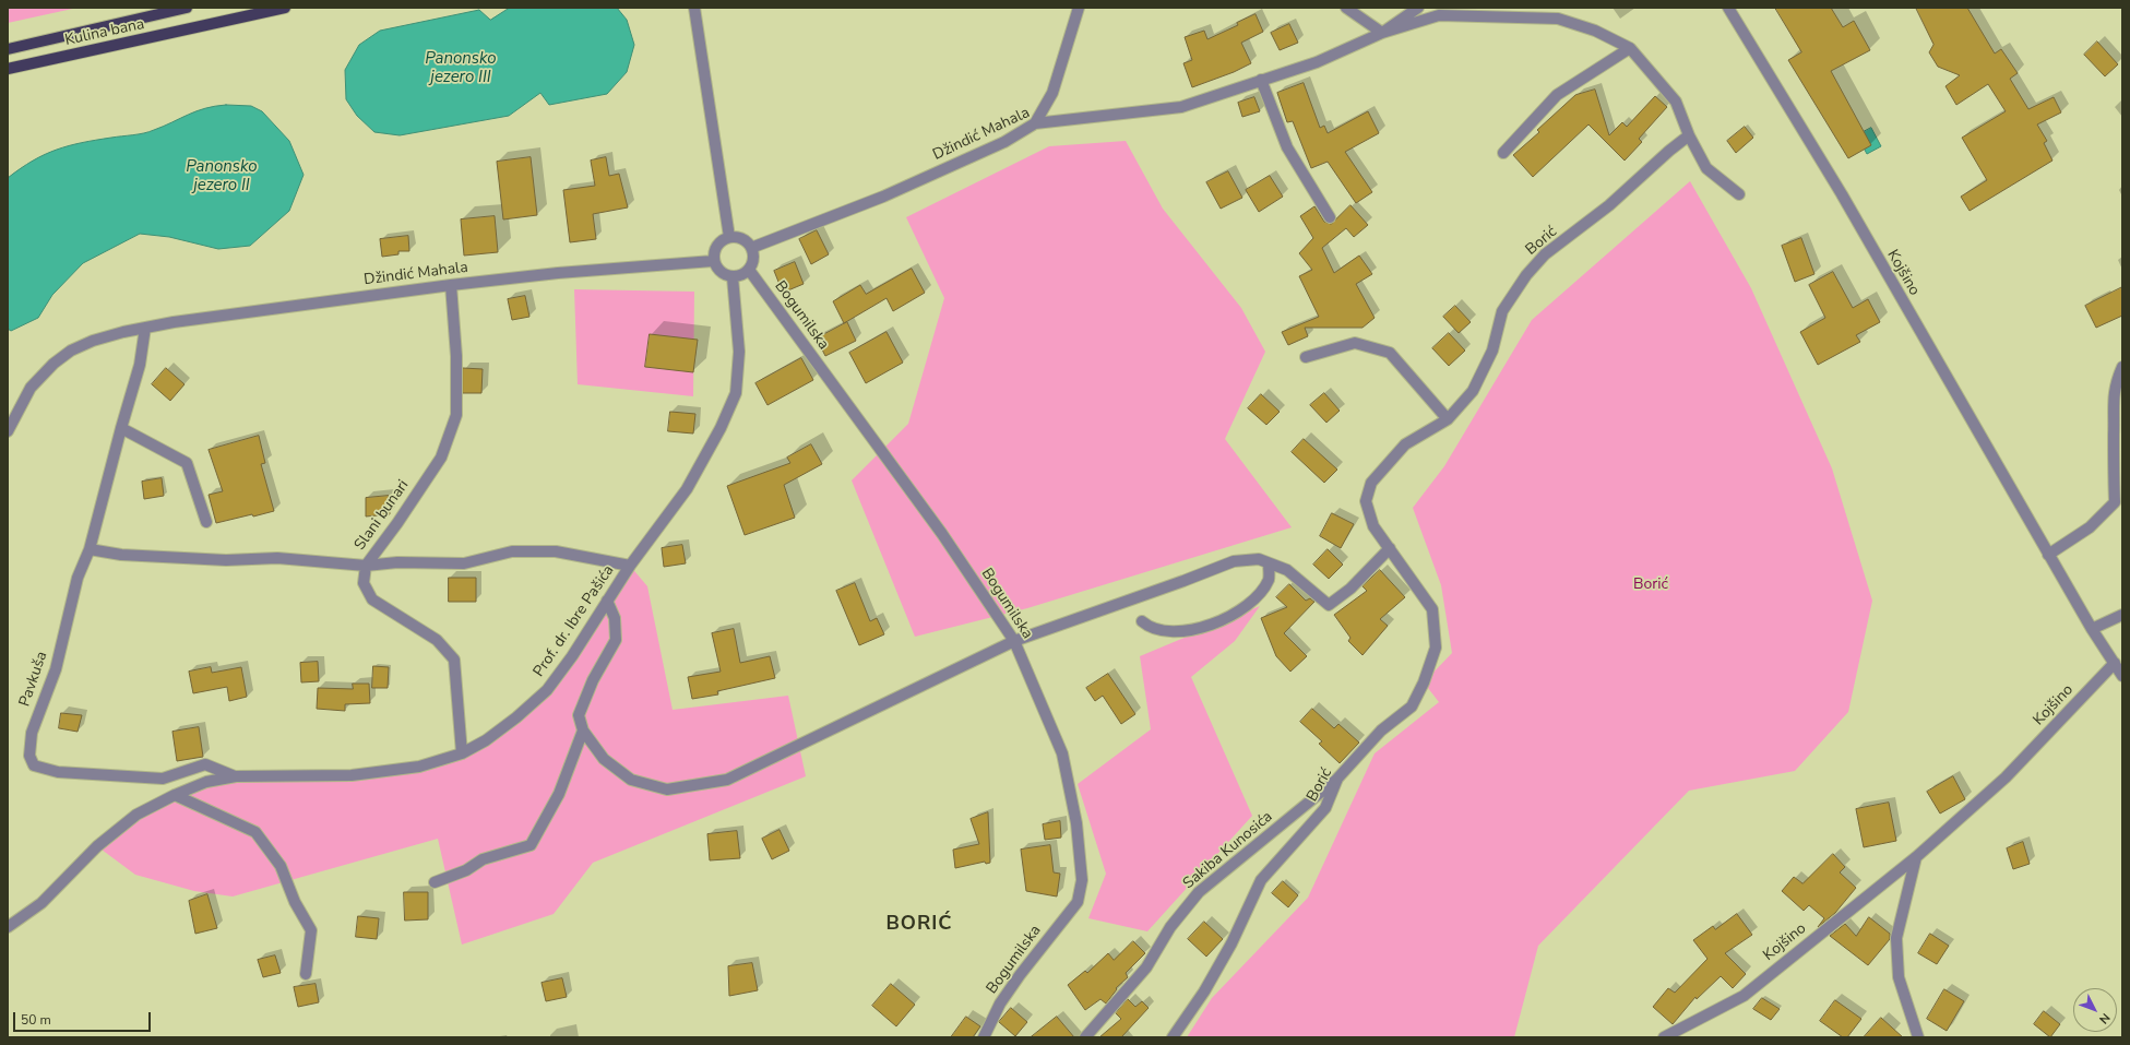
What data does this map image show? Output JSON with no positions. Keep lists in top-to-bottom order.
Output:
{
  "streets": {
    "main road": ["Kulina bana"],
    "street": [
      "Džindić Mahala",
      "Borić",
      "Kojšino",
      "Bogumilska",
      "Slani bunari",
      "Prof. dr. Ibre Pašića",
      "Pavkuša",
      "Sakiba Kunosića"
    ]
  },
  "crossings": [
    ["Džindić Mahala", "Bogumilska"],
    ["Džindić Mahala", "Slani bunari"],
    ["Džindić Mahala", "Prof. dr. Ibre Pašića"],
    ["Džindić Mahala", "Pavkuša"],
    ["Borić", "Sakiba Kunosića"],
    ["Bogumilska", "Prof. dr. Ibre Pašića"],
    ["Slani bunari", "Prof. dr. Ibre Pašića"],
    ["Prof. dr. Ibre Pašića", "Pavkuša"]
  ],
  "districts": ["BORIĆ"],
  "water": ["Panonsko jezero III", "Panonsko jezero II"],
  "parks": ["Borić"],
  "scale_bar": "50 m",
  "north": "bottom right"
}
